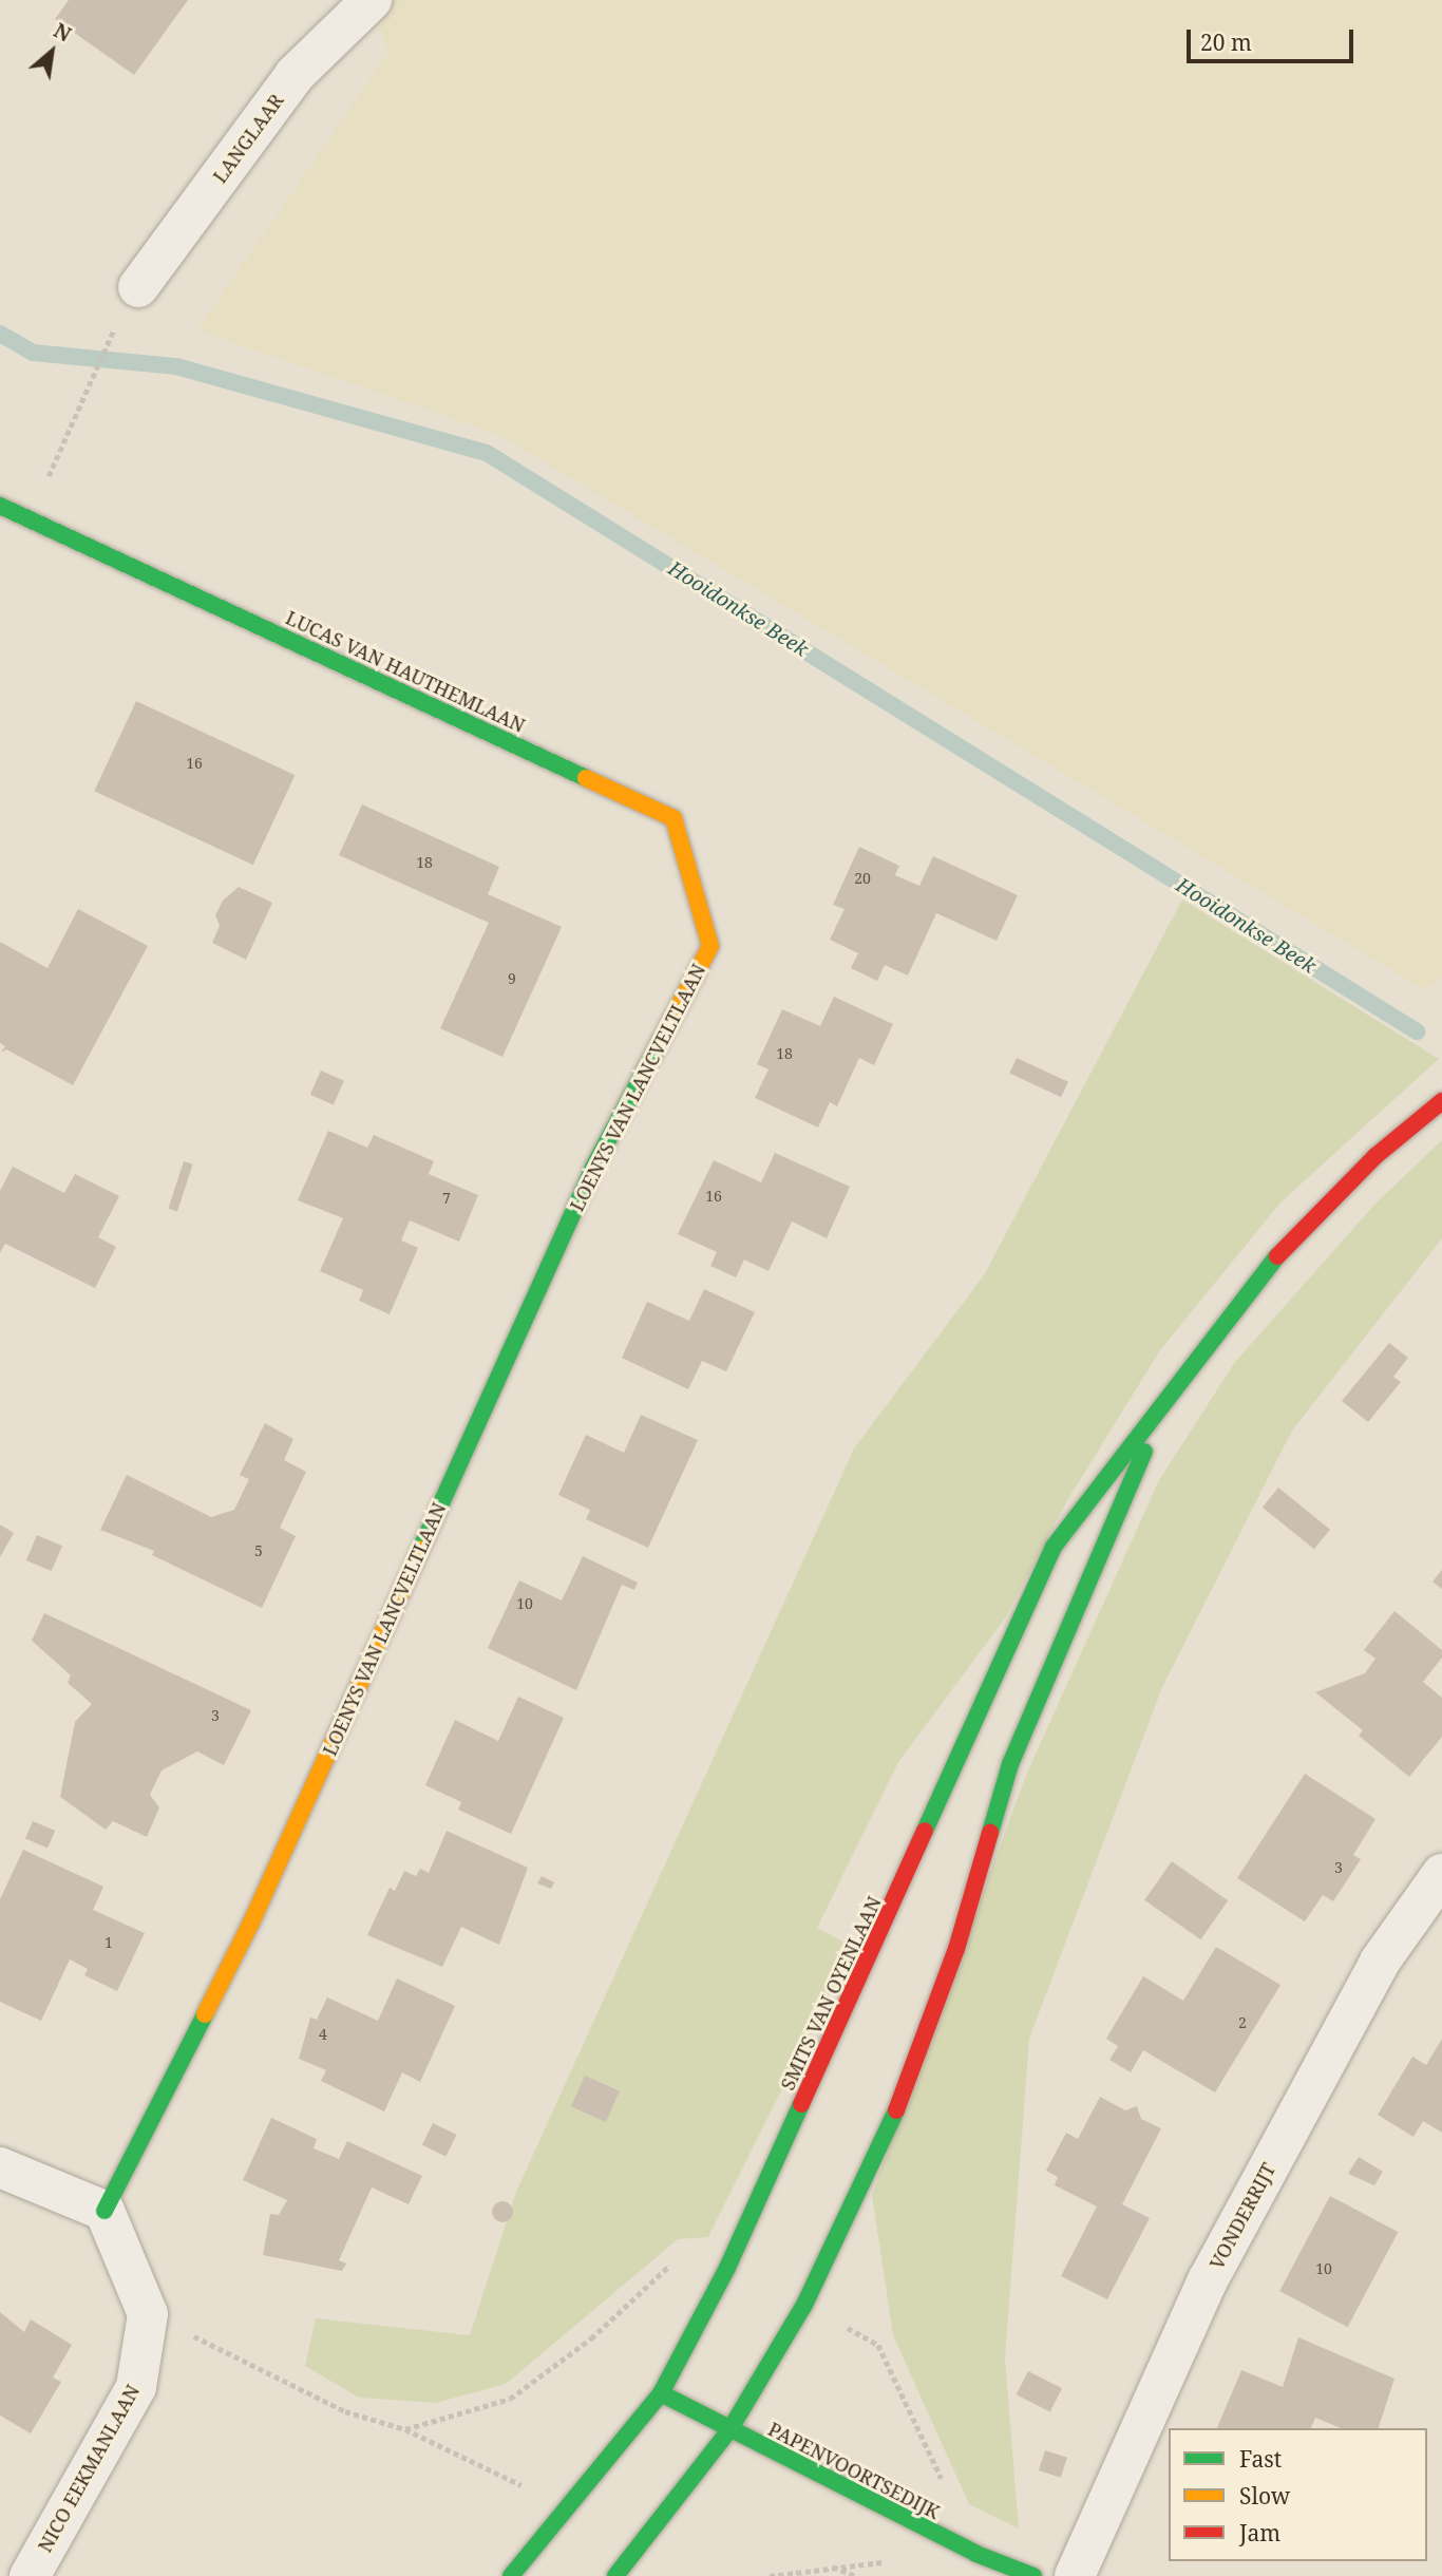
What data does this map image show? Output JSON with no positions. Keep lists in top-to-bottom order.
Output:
{
  "streets": {
    "main road": [
      "LUCAS VAN HAUTHEMLAAN",
      "LOENYS VAN LANCVELTLAAN",
      "SMITS VAN OYENLAAN",
      "PAPENVOORTSEDIJK"
    ],
    "street": ["LANGLAAR", "VONDERRIJT", "NICO EEKMANLAAN"]
  },
  "crossings": [
    ["LUCAS VAN HAUTHEMLAAN", "LOENYS VAN LANCVELTLAAN"],
    ["SMITS VAN OYENLAAN", "PAPENVOORTSEDIJK"]
  ],
  "water": ["Hooidonkse Beek"],
  "house_numbers": [
    "16",
    "18",
    "20",
    "9",
    "18",
    "16",
    "7",
    "5",
    "10",
    "3",
    "3",
    "1",
    "2",
    "4",
    "10"
  ],
  "legend": ["Fast", "Slow", "Jam"],
  "scale_bar": "20 m",
  "north": "top right"
}
